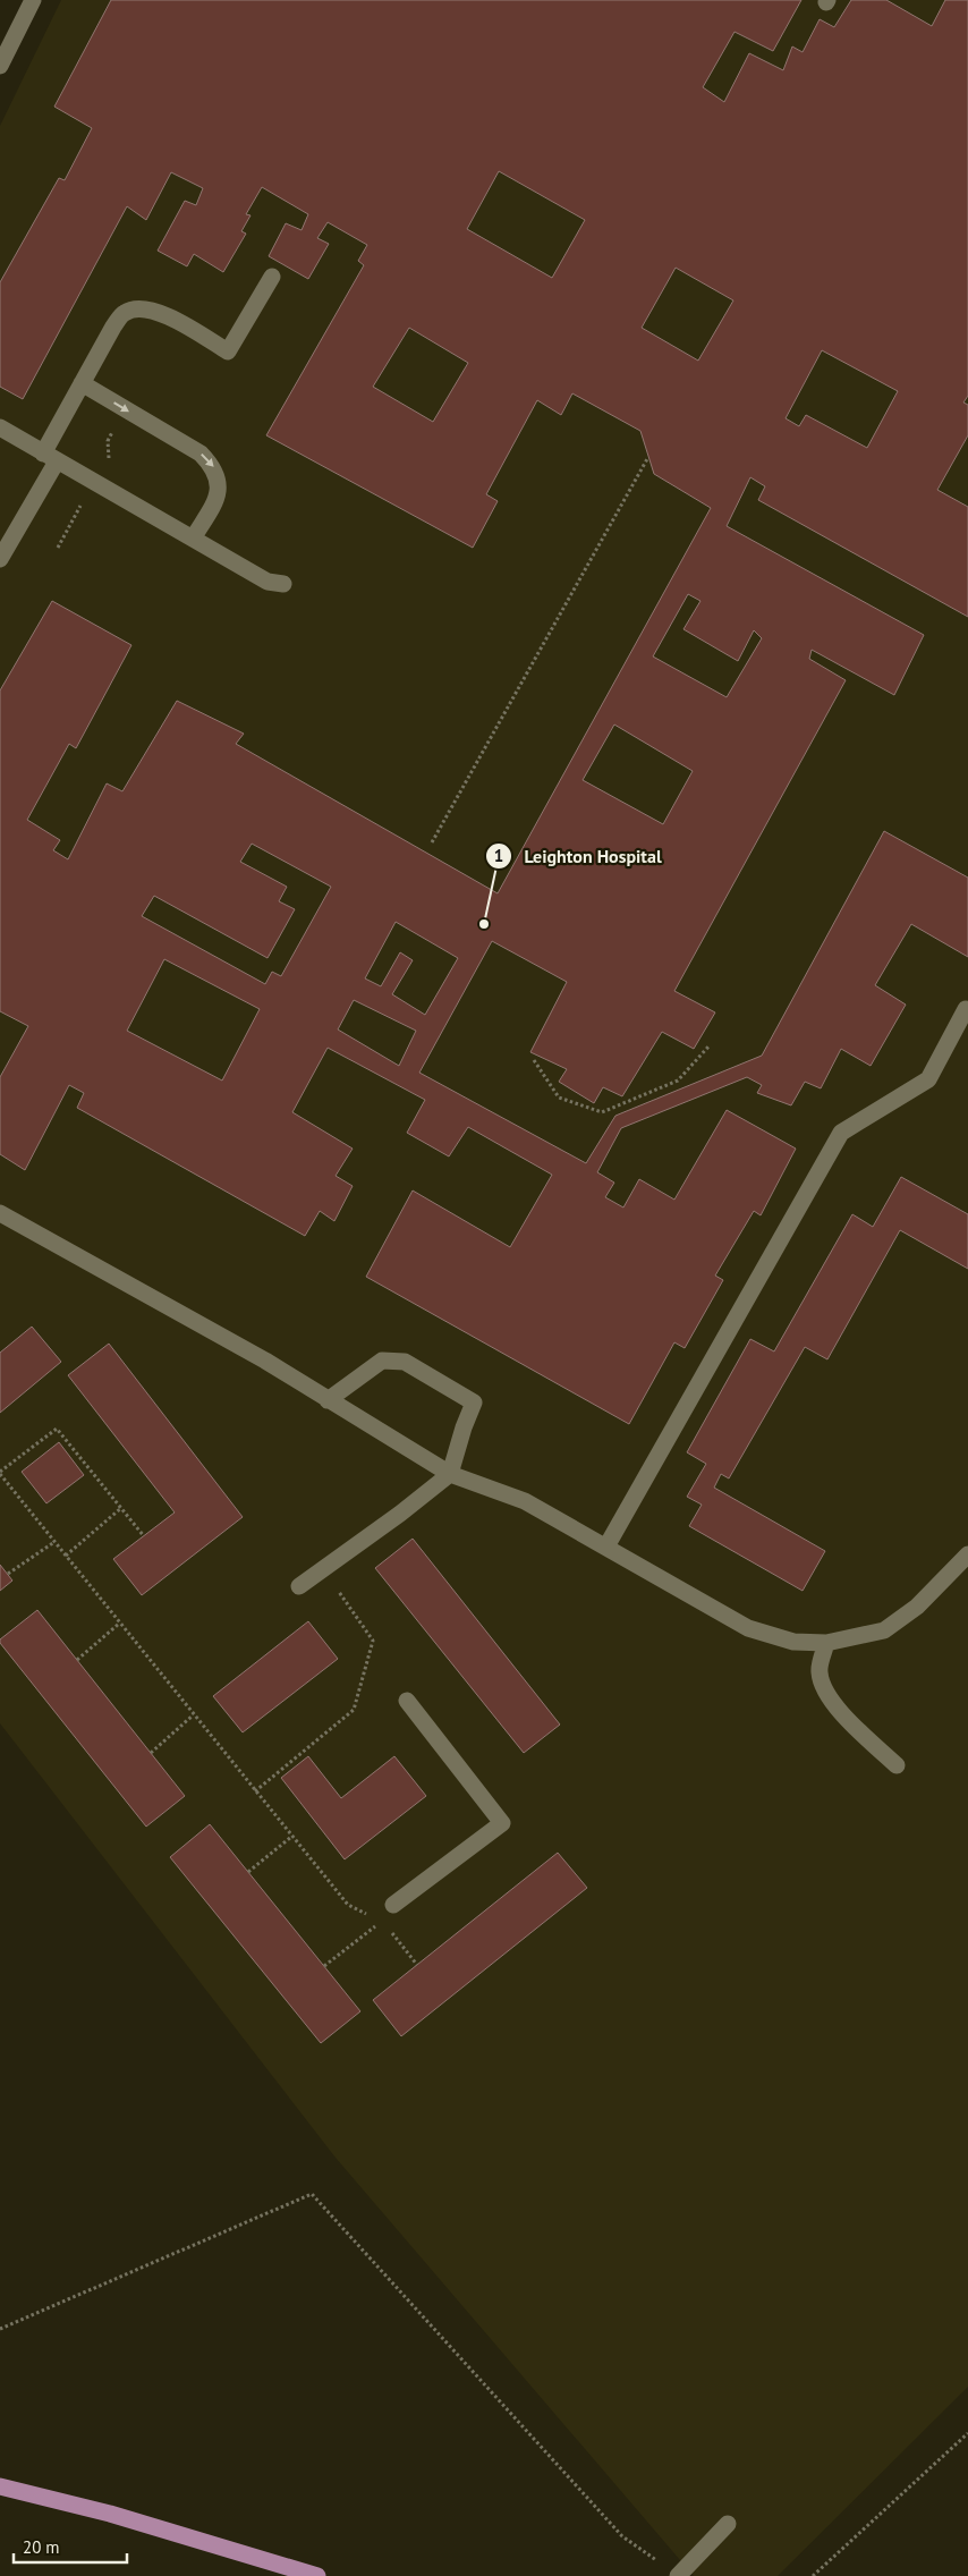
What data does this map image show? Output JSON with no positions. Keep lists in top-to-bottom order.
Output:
{
  "places": ["Leighton Hospital"],
  "scale_bar": "20 m"
}
